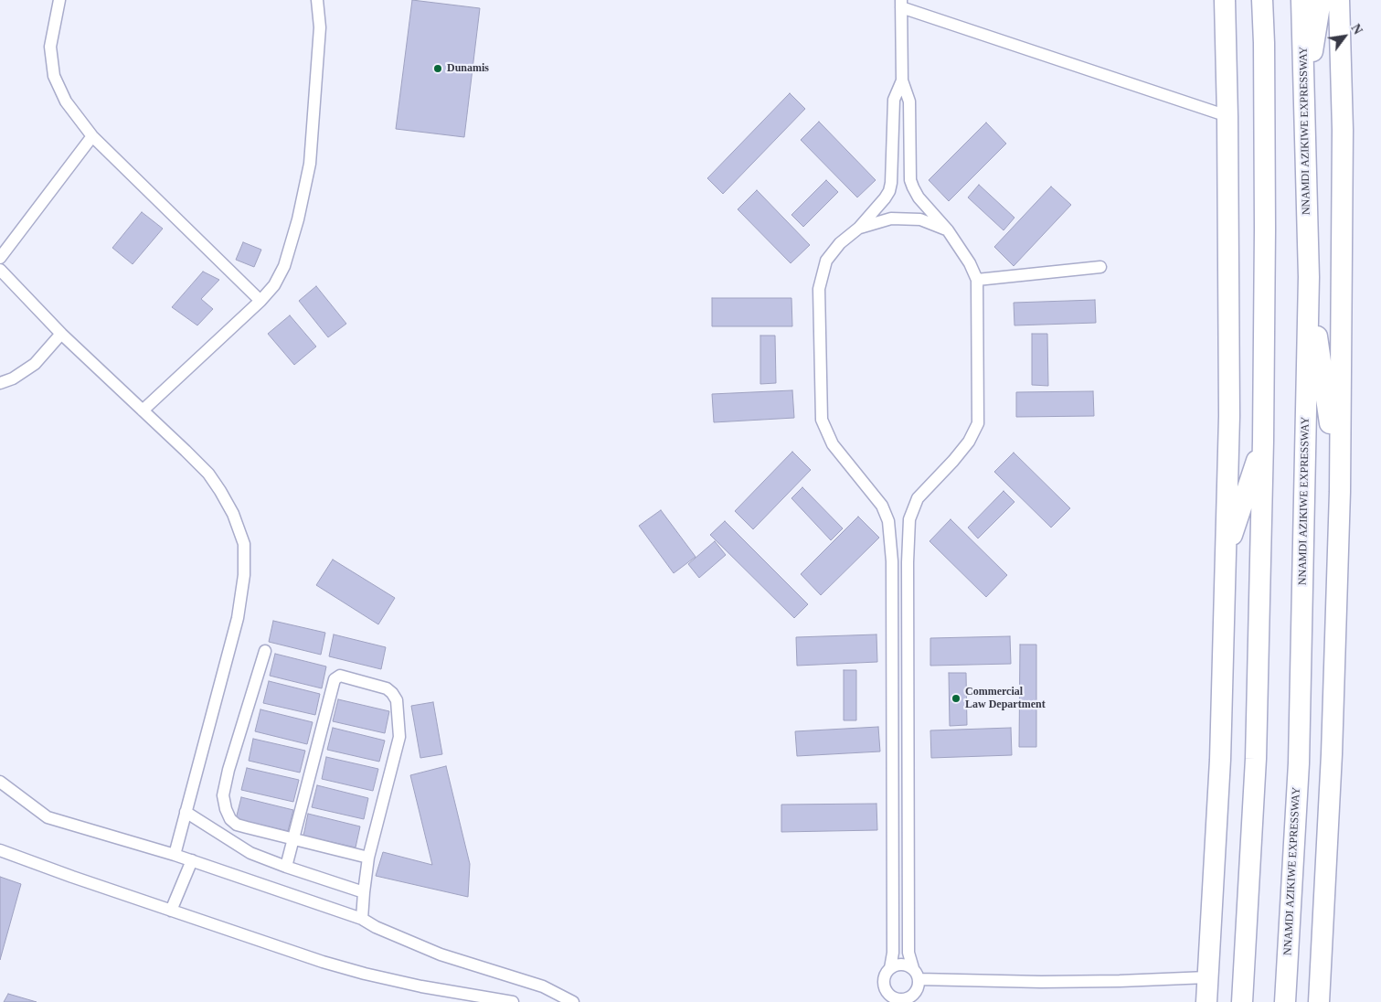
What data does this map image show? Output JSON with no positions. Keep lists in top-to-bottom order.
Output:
{
  "streets": {
    "highway": ["NNAMDI AZIKIWE EXPRESSWAY"]
  },
  "places": ["Dunamis", "Commercial Law Department"],
  "north": "top right"
}
